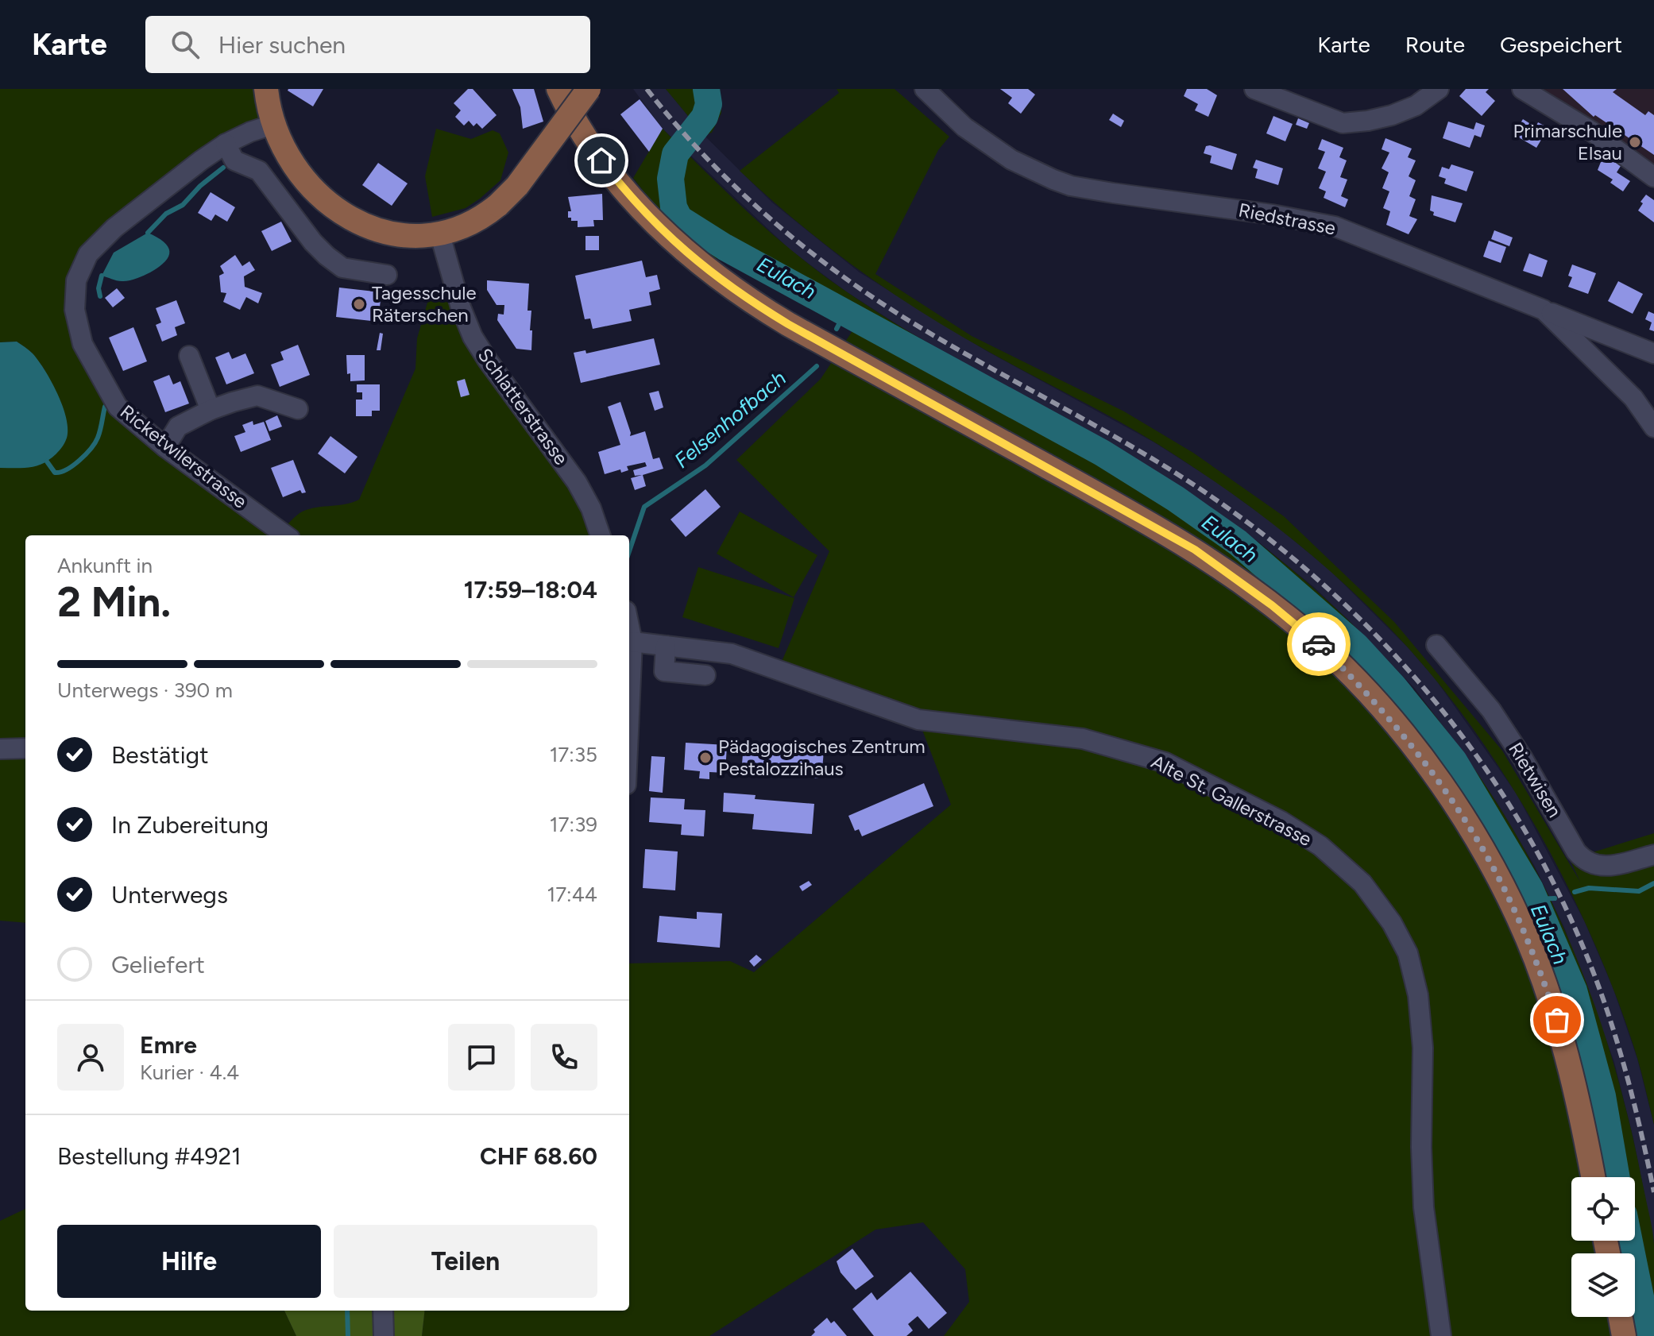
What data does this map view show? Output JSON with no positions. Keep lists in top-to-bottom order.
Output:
{
  "streets": {
    "street": [
      "Riedstrasse",
      "Schlatterstrasse",
      "Ricketwilerstrasse",
      "Rietwisen",
      "Alte St. Gallerstrasse"
    ]
  },
  "water": ["Eulach", "Felsenhofbach"],
  "places": ["Primarschule Elsau", "Tagesschule Räterschen", "Pädagogisches Zentrum Pestalozzihaus"],
  "page": {
    "header": "Karte",
    "search": "Hier suchen",
    "nav": ["Karte", "Route", "Gespeichert"],
    "heading": ["2 Min.", "Ankunft in", "17:59–18:04"],
    "panel": [
      "Emre",
      "Kurier · 4.4",
      "Bestellung #4921",
      "CHF 68.60"
    ],
    "bar": "Unterwegs · 390 m",
    "list": [
      ["Bestätigt", "17:35"],
      ["In Zubereitung", "17:39"],
      ["Unterwegs", "17:44"],
      "Geliefert"
    ],
    "buttons": ["Hilfe", "Teilen"]
  }
}
